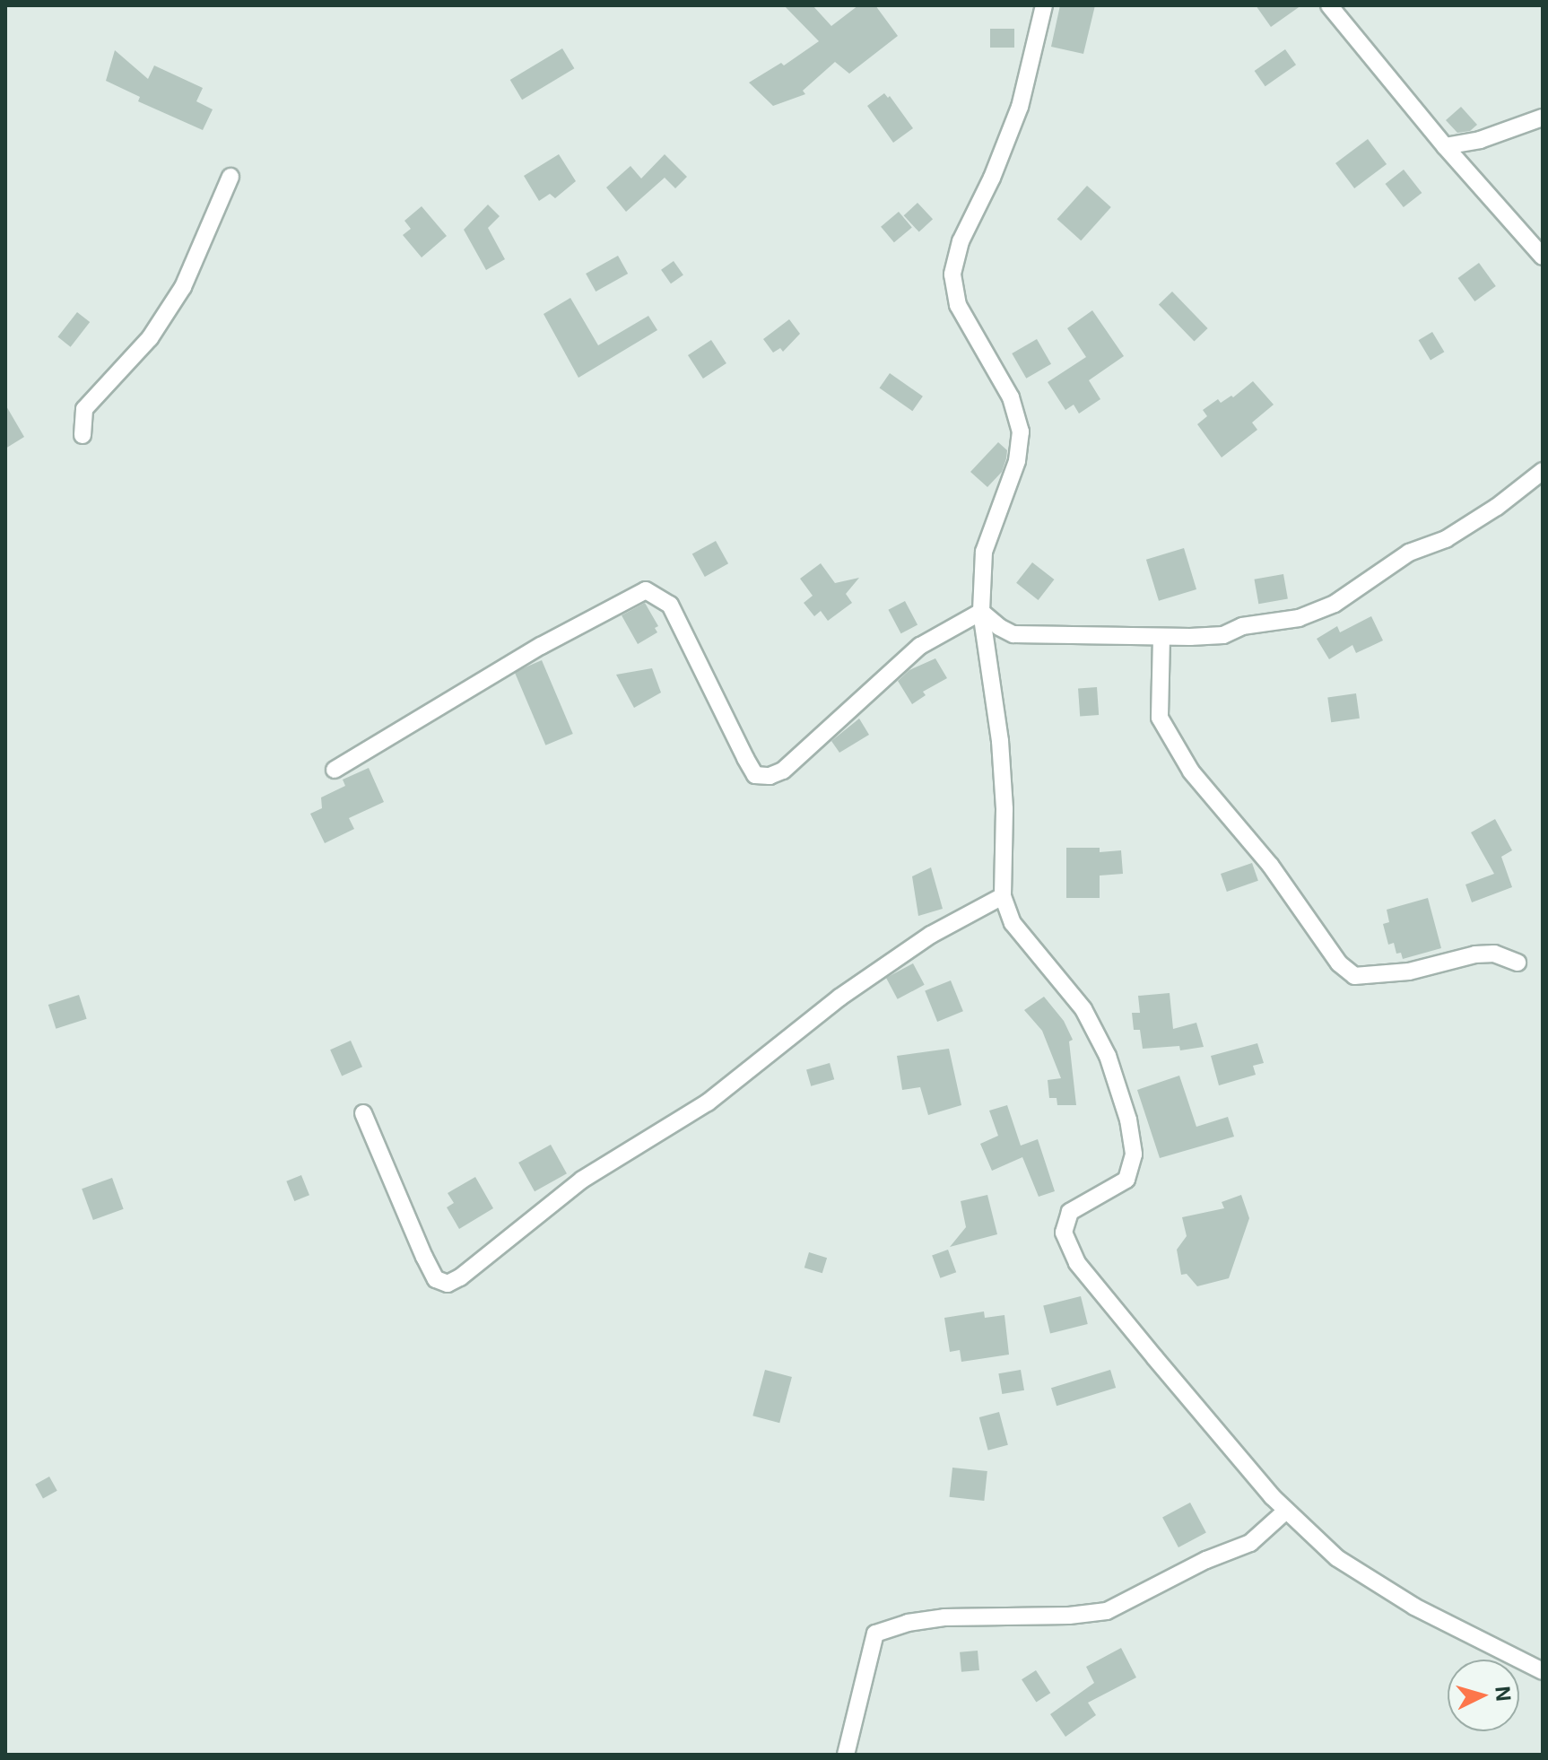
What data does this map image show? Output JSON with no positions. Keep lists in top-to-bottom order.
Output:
{
  "north": "right"
}
